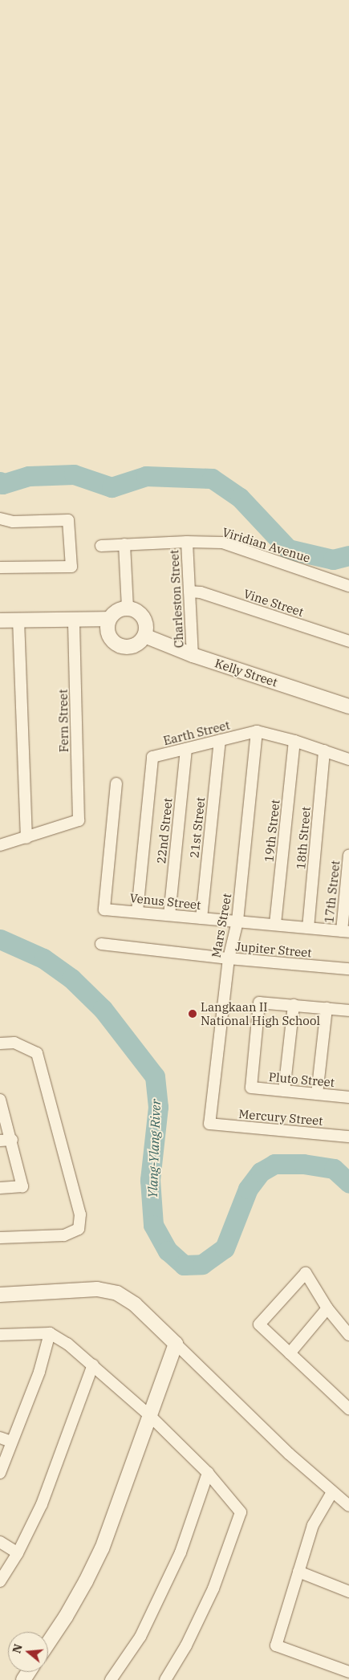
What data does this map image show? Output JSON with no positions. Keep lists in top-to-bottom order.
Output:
{
  "streets": {
    "street": [
      "Viridian Avenue",
      "Charleston Street",
      "Vine Street",
      "Kelly Street",
      "Fern Street",
      "Earth Street",
      "21st Street",
      "22nd Street",
      "19th Street",
      "18th Street",
      "17th Street",
      "Venus Street",
      "Mars Street",
      "Jupiter Street",
      "Pluto Street",
      "Mercury Street"
    ]
  },
  "crossings": [
    ["Viridian Avenue", "Charleston Street"],
    ["Charleston Street", "Vine Street"],
    ["Charleston Street", "Kelly Street"],
    ["Earth Street", "21st Street"],
    ["Earth Street", "22nd Street"],
    ["Earth Street", "Venus Street"],
    ["Earth Street", "Mars Street"],
    ["21st Street", "Venus Street"],
    ["22nd Street", "Venus Street"],
    ["19th Street", "Venus Street"],
    ["18th Street", "Venus Street"],
    ["17th Street", "Venus Street"],
    ["Venus Street", "Mars Street"],
    ["Mars Street", "Jupiter Street"],
    ["Mars Street", "Mercury Street"]
  ],
  "water": ["Ylang-Ylang River"],
  "places": ["Langkaan II National High School"],
  "north": "left"
}
